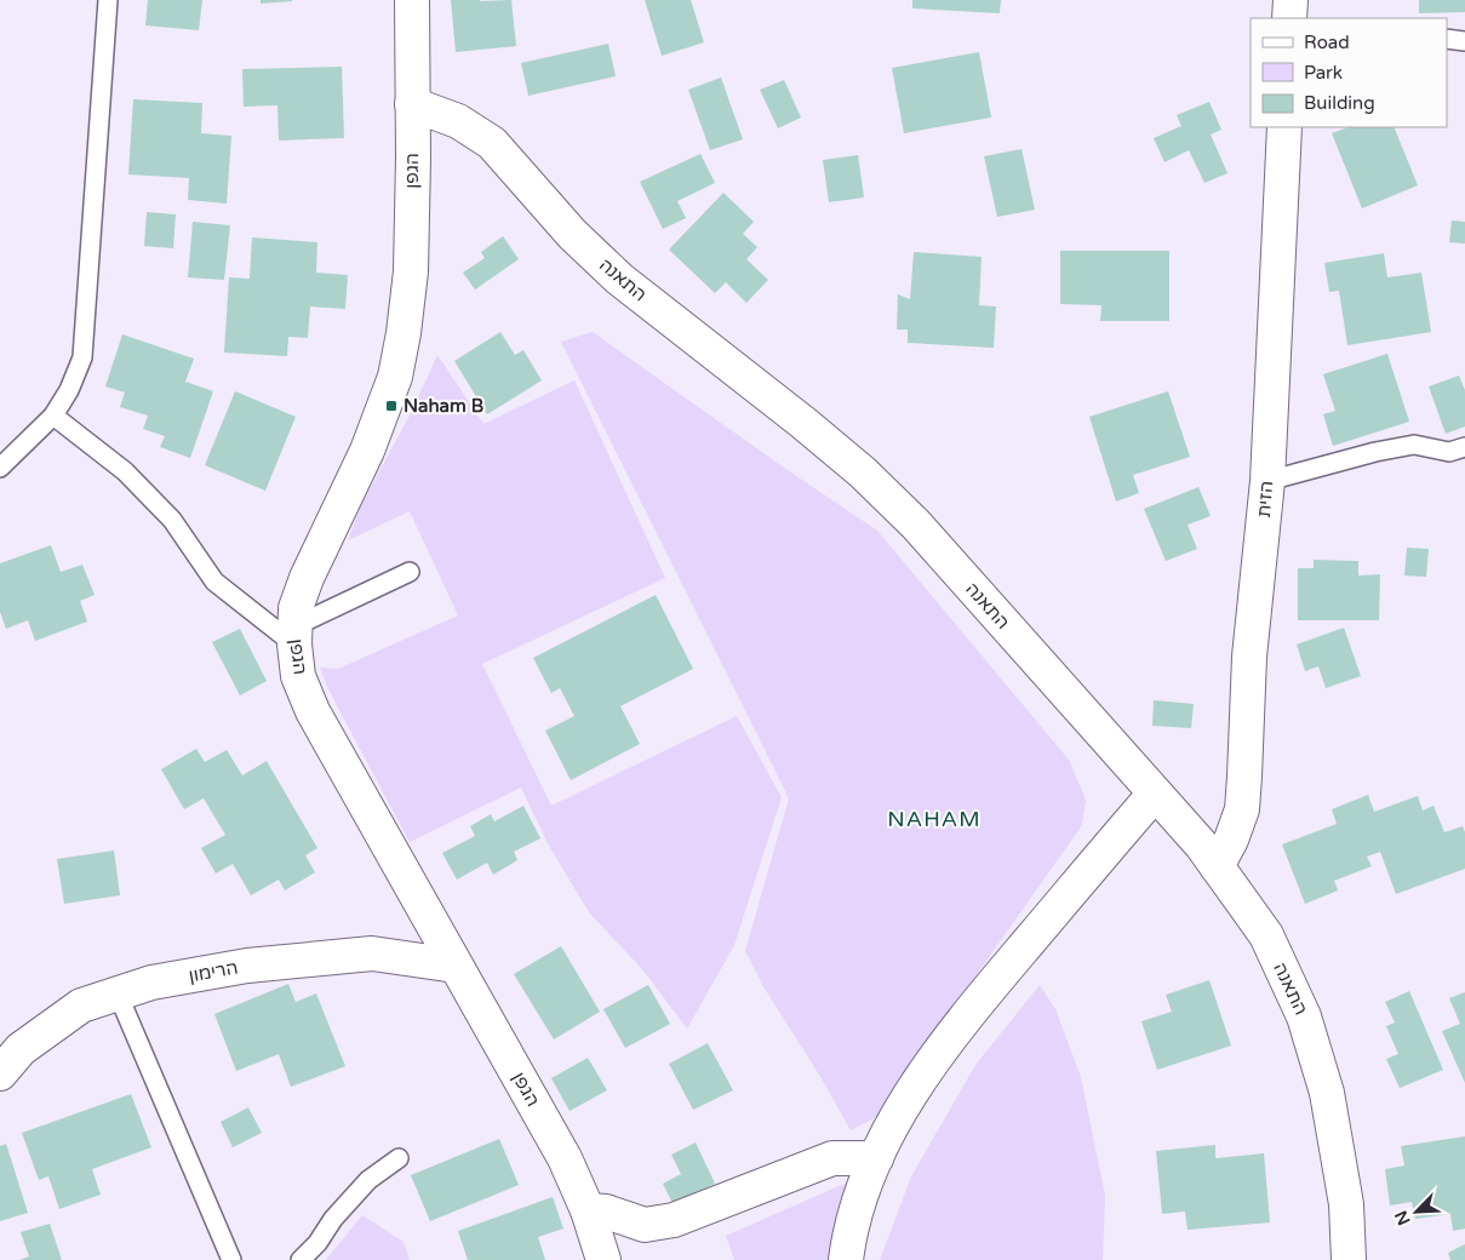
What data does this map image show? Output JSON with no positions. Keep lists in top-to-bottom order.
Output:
{
  "streets": {
    "street": [
      "הגפן",
      "התאנה",
      "הזית",
      "הרימון"
    ]
  },
  "crossings": [
    ["הגפן", "התאנה"],
    ["הגפן", "הרימון"],
    ["התאנה", "הזית"]
  ],
  "districts": ["NAHAM"],
  "places": {
    "transit": ["Naham B"]
  },
  "legend": ["Road", "Park", "Building"],
  "north": "bottom left"
}
